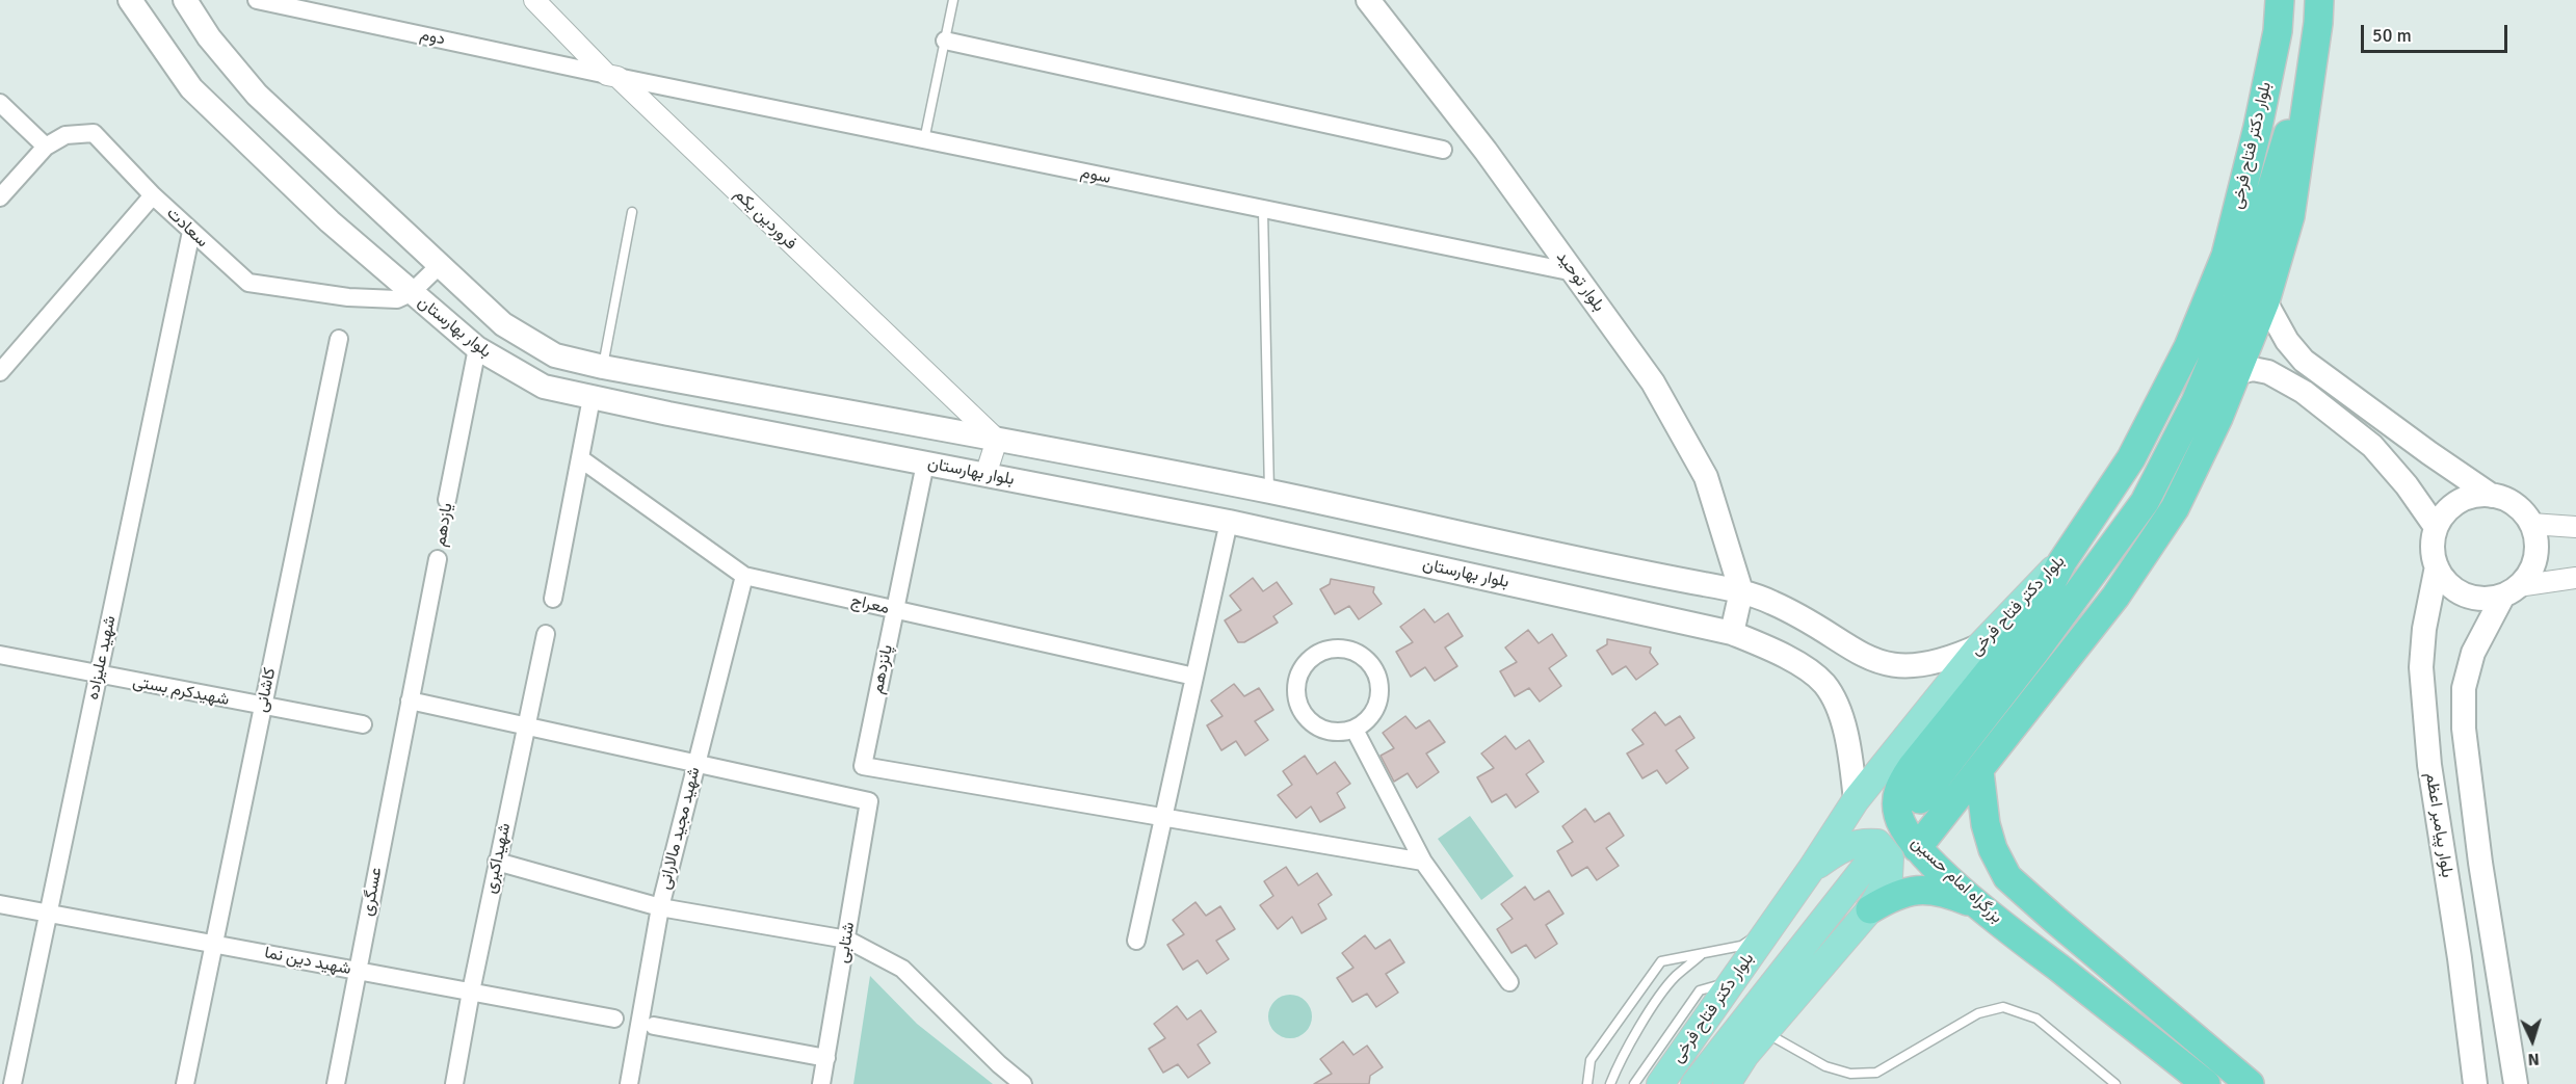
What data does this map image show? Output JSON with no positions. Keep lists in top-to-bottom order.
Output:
{
  "streets": {
    "highway": ["بلوار دکتر فتاح فرخی", "بزرگراه امام حسین"],
    "main road": ["بلوار توحید", "بلوار بهارستان", "بلوار پیامبر اعظم"],
    "street": [
      "دوم",
      "سوم",
      "فروردین یکم",
      "سعادت",
      "یازدهم",
      "معراج",
      "شهید علیزاده",
      "پانزدهم",
      "کاشانی",
      "شهیدکرم بستی",
      "شهید مجید مالارانی",
      "شهیداکبری",
      "عسگری",
      "شتابی",
      "شهید دین نما"
    ]
  },
  "crossings": [
    ["دوم", "سوم"],
    ["دوم", "فروردین یکم"],
    ["بلوار دکتر فتاح فرخی", "بلوار بهارستان"],
    ["بلوار دکتر فتاح فرخی", "بزرگراه امام حسین"],
    ["سوم", "فروردین یکم"],
    ["سوم", "بلوار توحید"],
    ["فروردین یکم", "بلوار بهارستان"],
    ["سعادت", "بلوار بهارستان"],
    ["سعادت", "شهید علیزاده"],
    ["بلوار توحید", "بلوار بهارستان"],
    ["بلوار بهارستان", "یازدهم"],
    ["بلوار بهارستان", "پانزدهم"],
    ["یازدهم", "عسگری"],
    ["معراج", "پانزدهم"],
    ["معراج", "شهید مجید مالارانی"],
    ["شهید علیزاده", "شهیدکرم بستی"],
    ["شهید علیزاده", "شهید دین نما"],
    ["کاشانی", "شهیدکرم بستی"],
    ["کاشانی", "شهید دین نما"],
    ["شهید مجید مالارانی", "شتابی"],
    ["شهیداکبری", "شهید دین نما"],
    ["عسگری", "شهید دین نما"]
  ],
  "scale_bar": "50 m",
  "north": "bottom"
}
